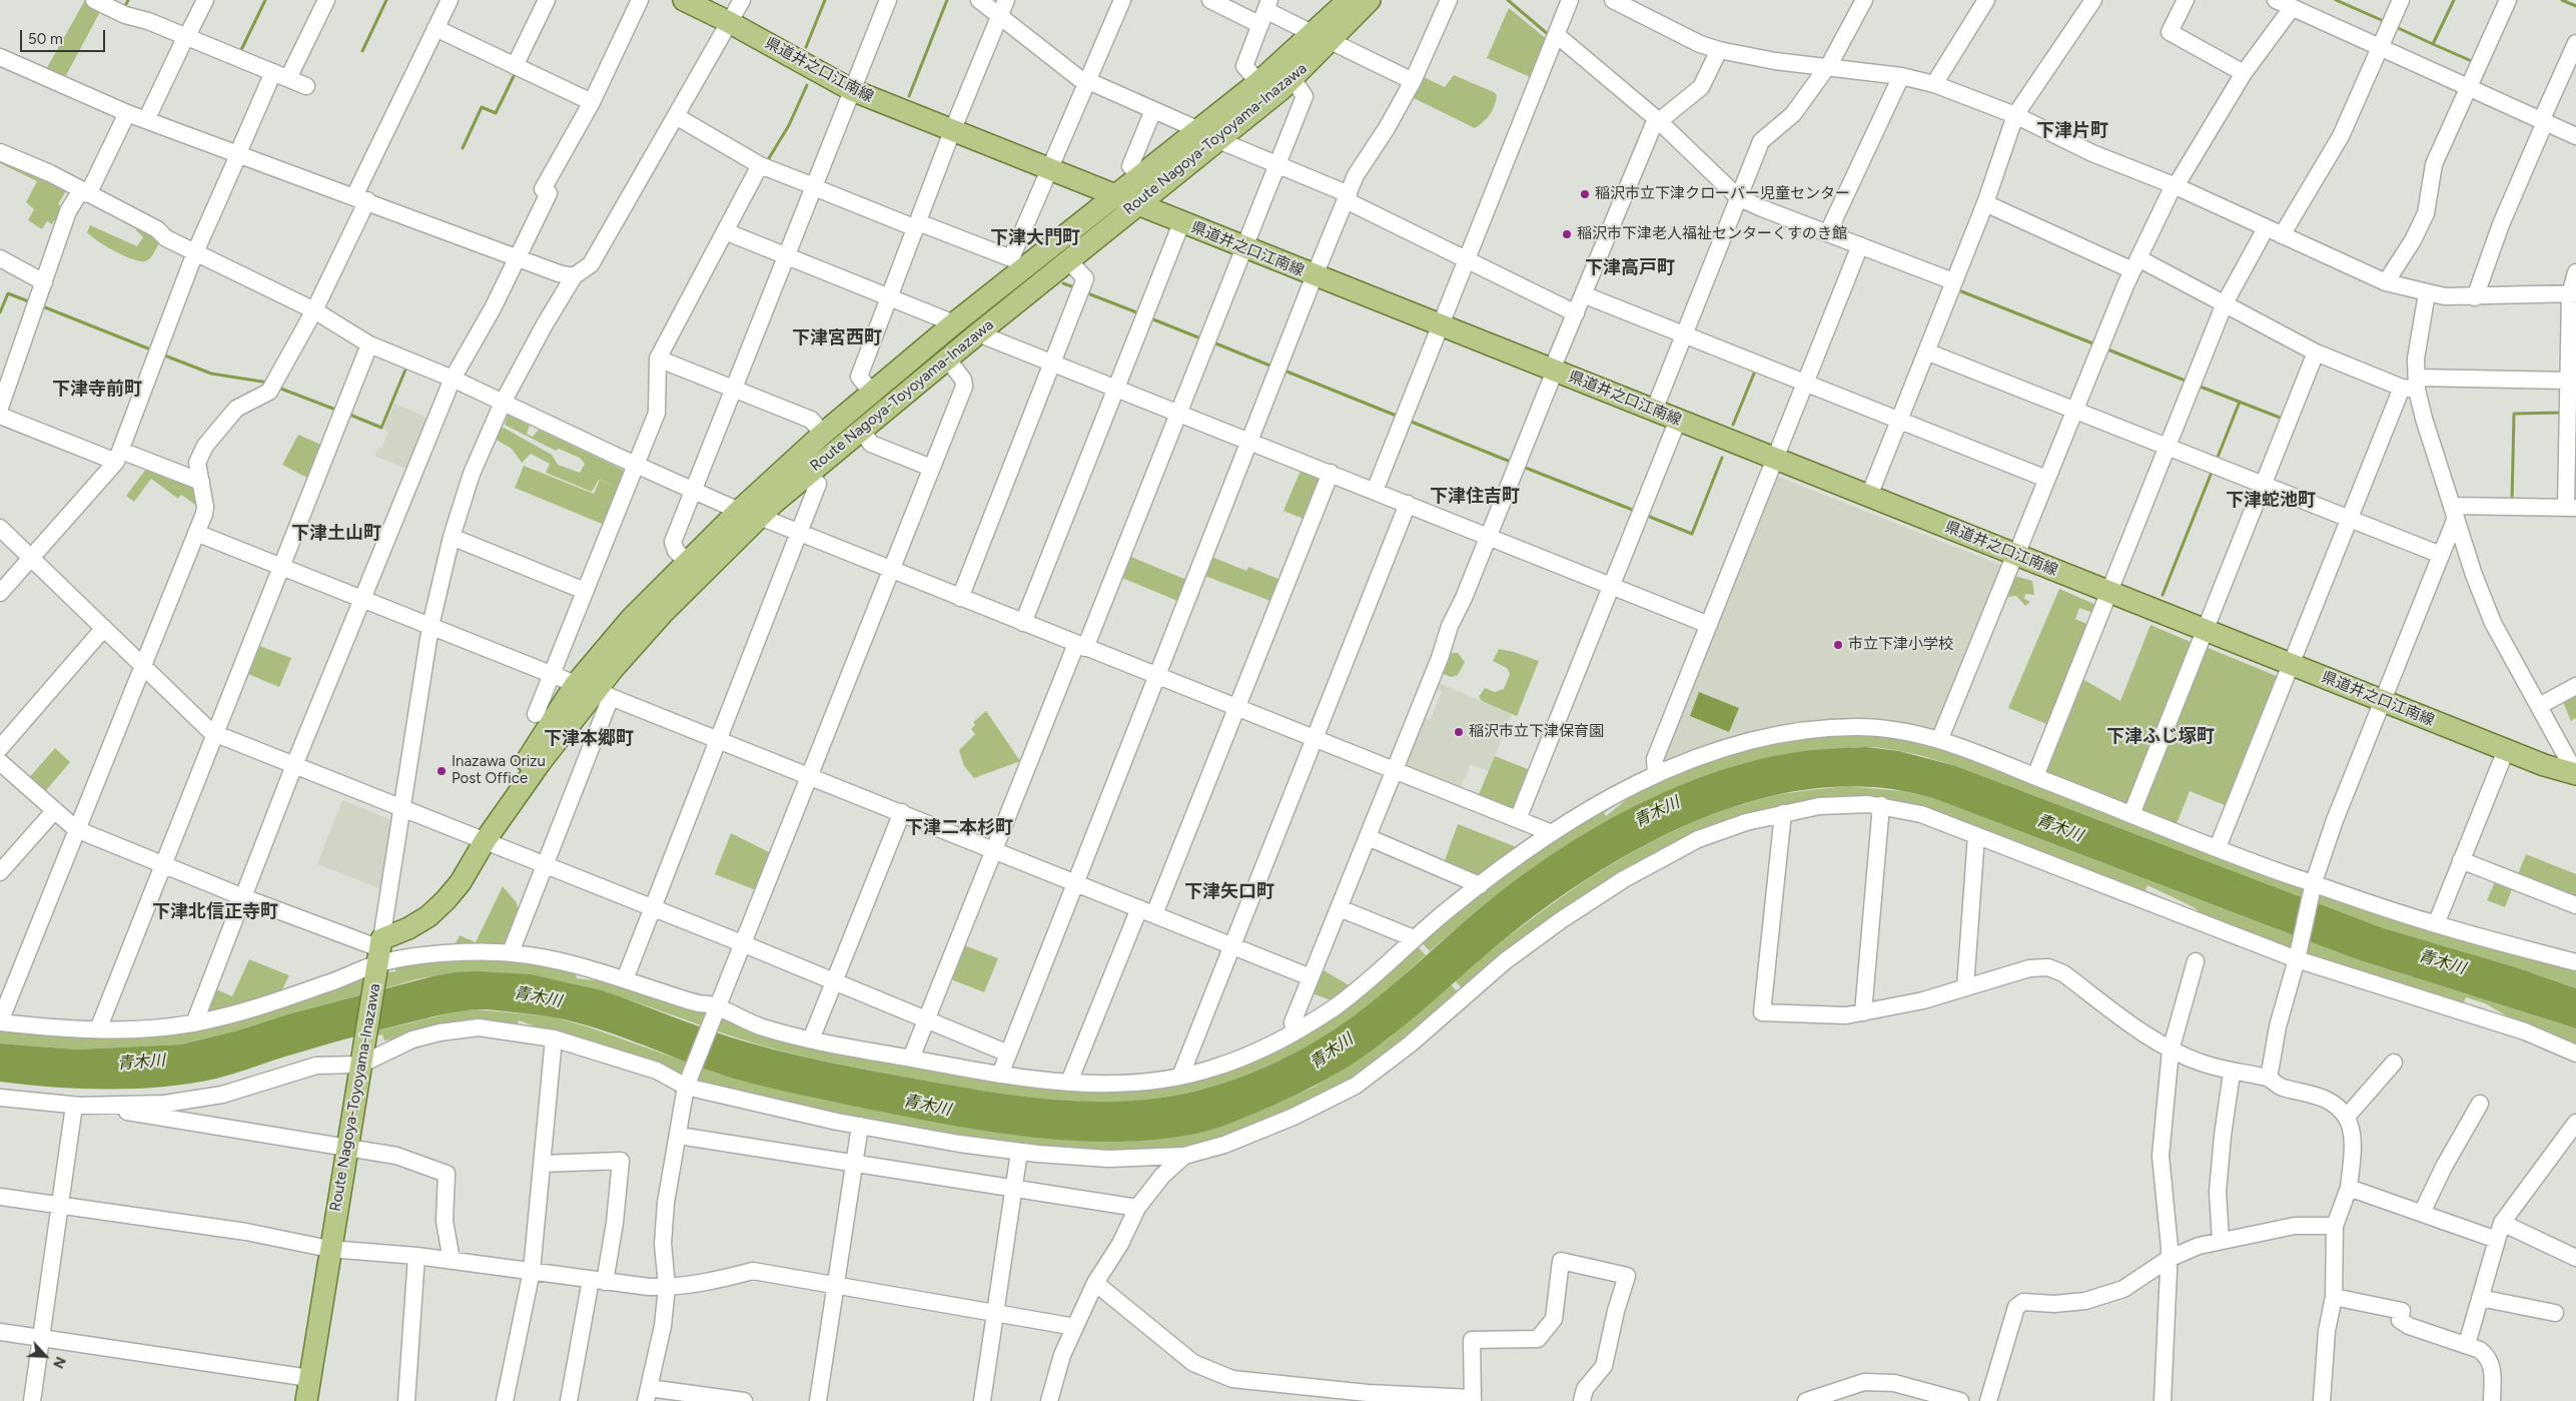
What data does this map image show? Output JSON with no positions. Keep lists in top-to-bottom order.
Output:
{
  "streets": {
    "main road": ["県道井之口江南線", "Route Nagoya-Toyoyama-Inazawa"]
  },
  "crossings": [
    ["県道井之口江南線", "Route Nagoya-Toyoyama-Inazawa"]
  ],
  "districts": [
    "下津片町",
    "下津大門町",
    "下津高戸町",
    "下津宮西町",
    "下津寺前町",
    "下津住吉町",
    "下津蛇池町",
    "下津土山町",
    "下津ふじ塚町",
    "下津本郷町",
    "下津二本杉町",
    "下津矢口町",
    "下津北信正寺町"
  ],
  "water": ["青木川"],
  "places": [
    "稲沢市立下津クローバー児童センター",
    "稲沢市下津老人福祉センターくすのき館",
    "市立下津小学校",
    "稲沢市立下津保育園",
    "Inazawa Orizu Post Office"
  ],
  "scale_bar": "50 m",
  "north": "bottom right"
}
